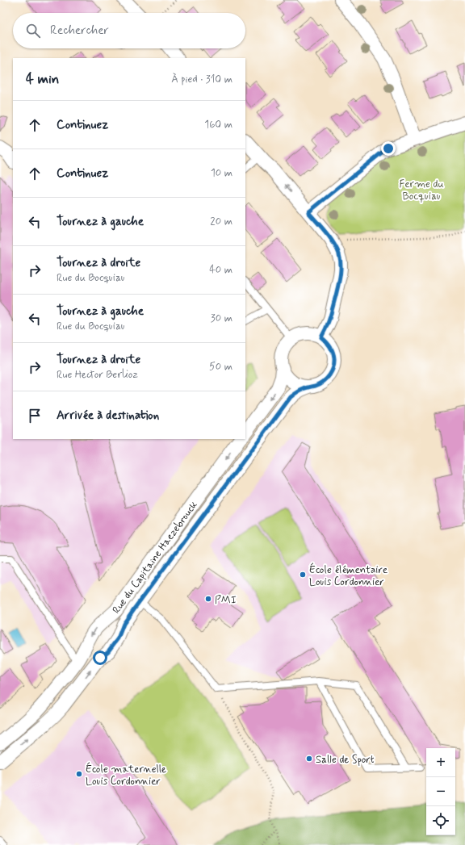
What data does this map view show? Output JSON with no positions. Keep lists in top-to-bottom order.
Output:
{
  "streets": {
    "street": ["Rue du Capitaine Haezebrouck"]
  },
  "parks": ["Ferme du Bocquiau"],
  "places": [
    "École élémentaire Louis Cordonnier",
    "PMI",
    "Salle de Sport",
    "École maternelle Louis Cordonnier"
  ],
  "page": {
    "search": "Rechercher",
    "heading": ["4 min", "À pied · 310 m"],
    "list": [
      ["Continuez", "160 m"],
      ["Continuez", "10 m"],
      ["Tournez à gauche", "20 m"],
      ["Tournez à droite", "Rue du Bocquiau", "40 m"],
      ["Tournez à gauche", "Rue du Bocquiau", "30 m"],
      ["Tournez à droite", "Rue Hector Berlioz", "50 m"],
      "Arrivée à destination"
    ],
    "map_buttons": ["+", "−"]
  }
}
